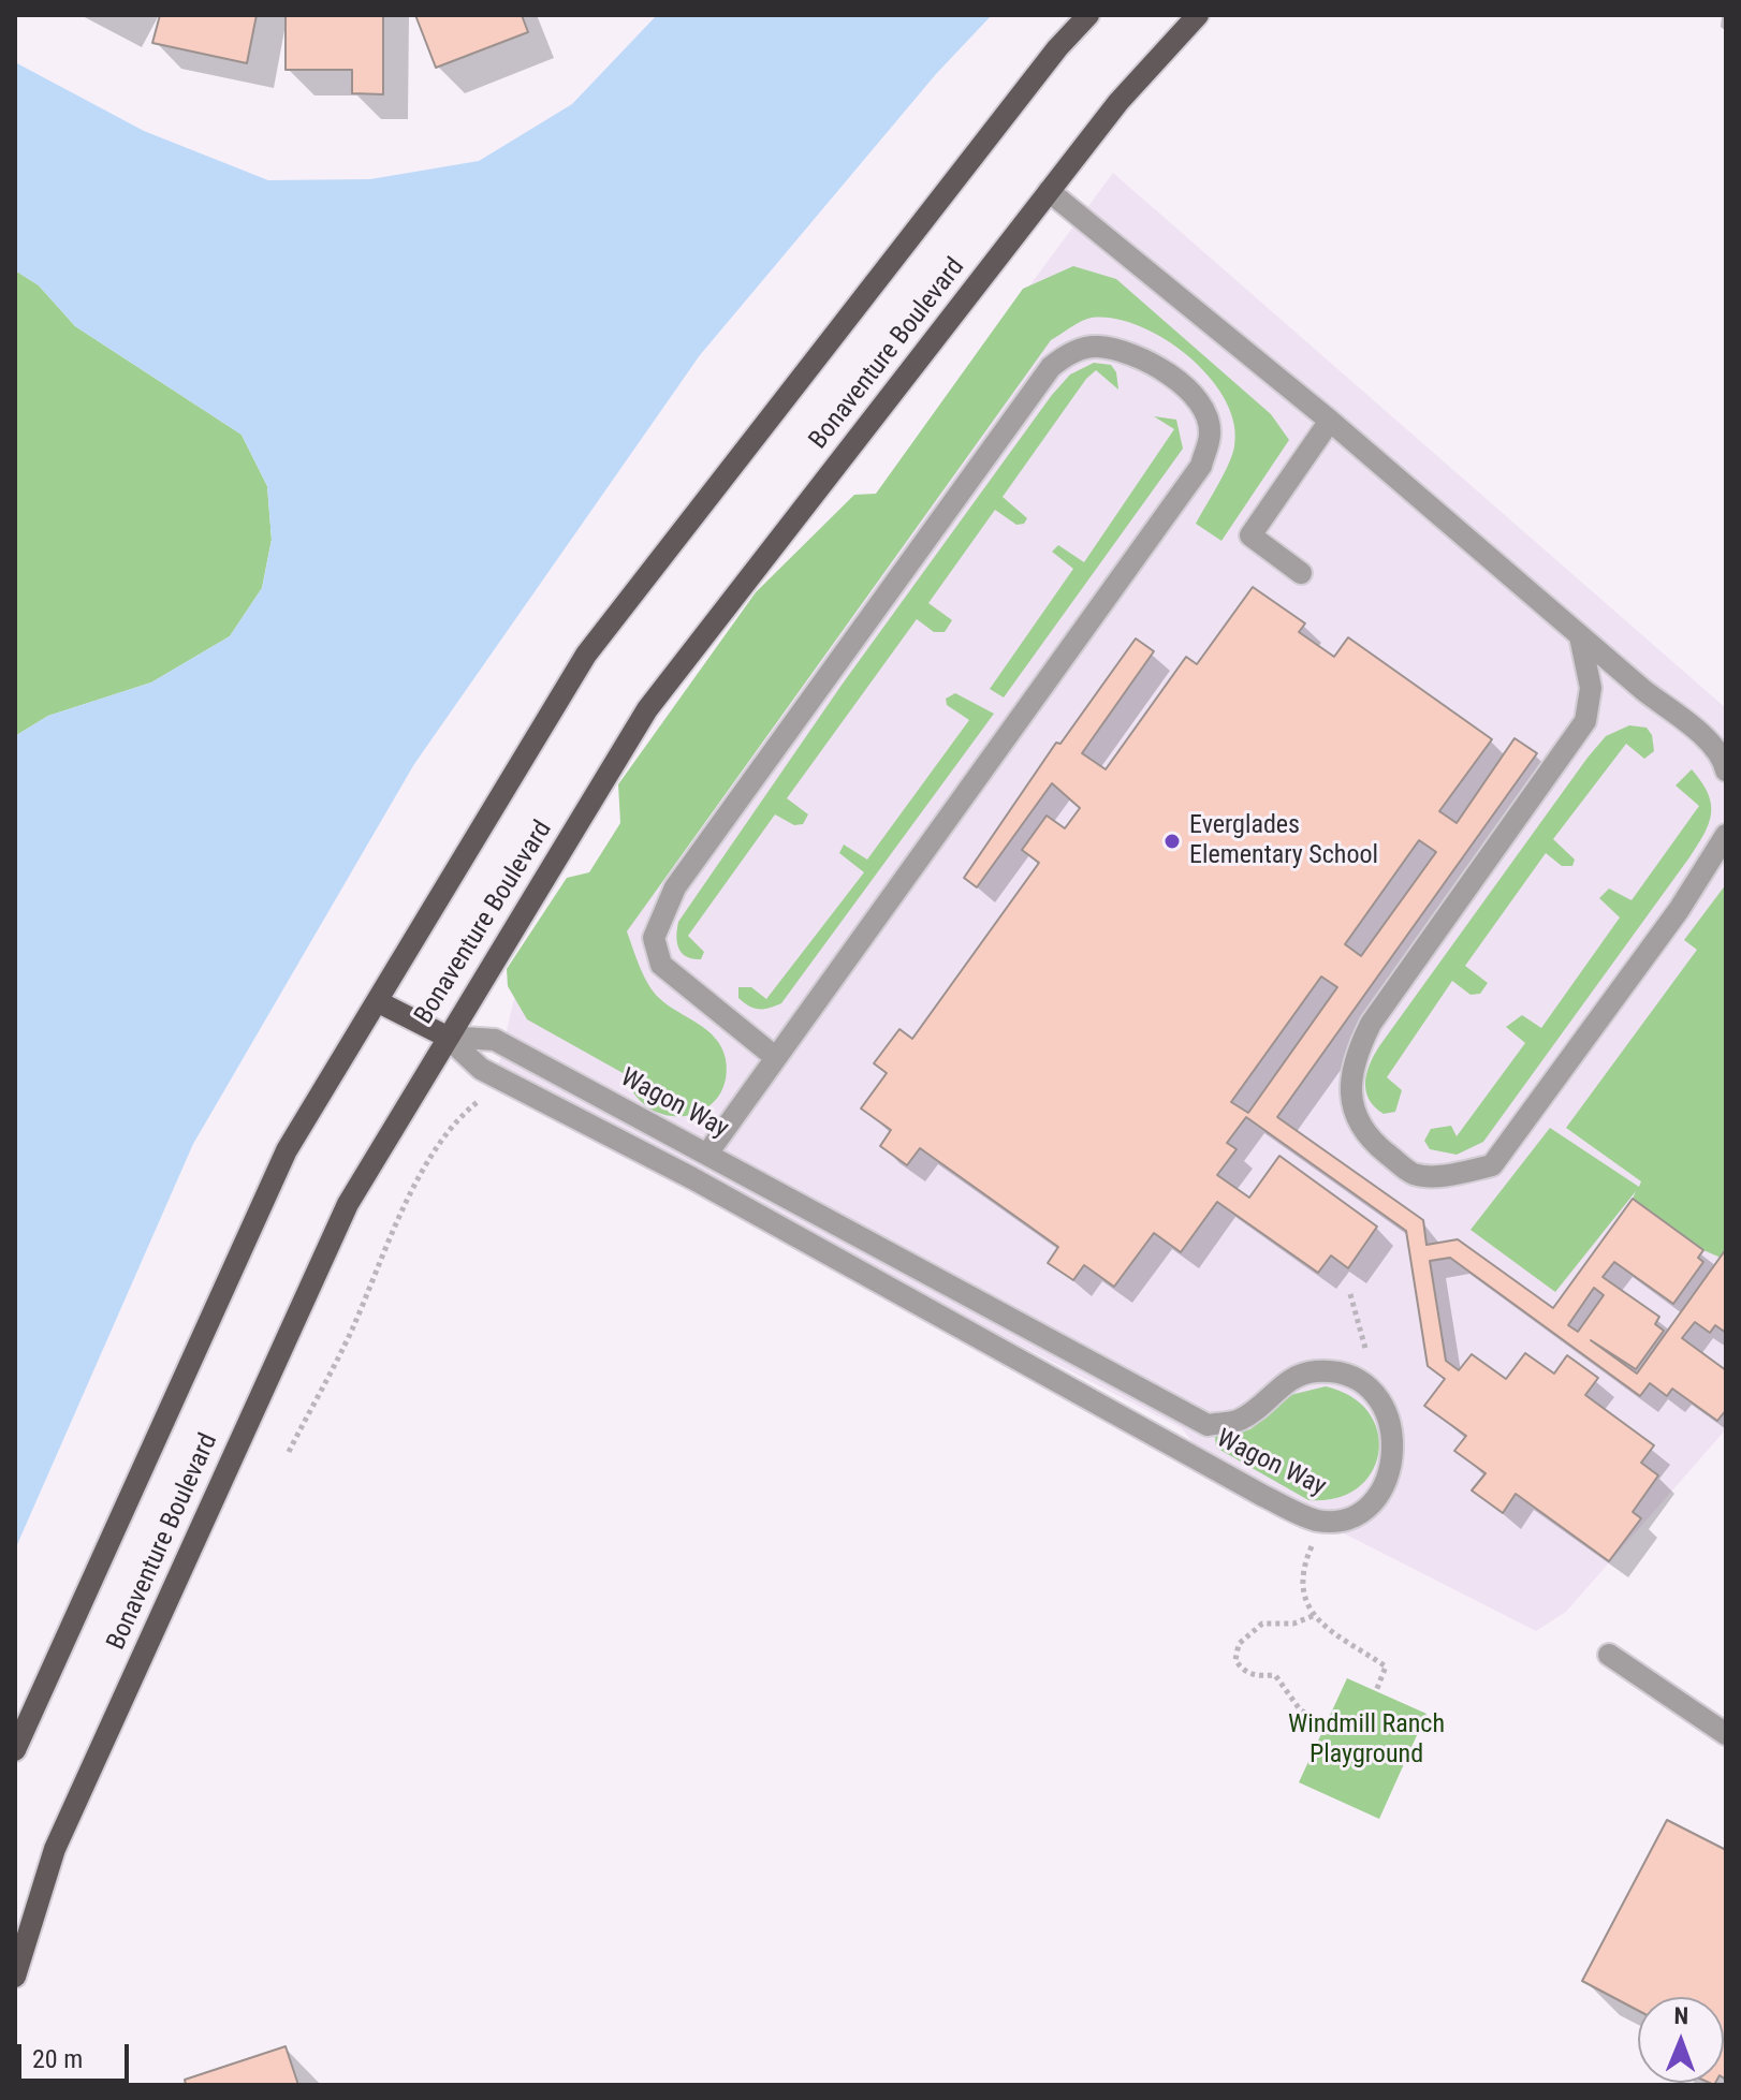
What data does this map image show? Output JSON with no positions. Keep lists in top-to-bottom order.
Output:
{
  "streets": {
    "main road": ["Bonaventure Boulevard", "Wagon Way"]
  },
  "crossings": [
    ["Bonaventure Boulevard", "Wagon Way"]
  ],
  "parks": ["Windmill Ranch Playground"],
  "places": ["Everglades Elementary School"],
  "scale_bar": "20 m",
  "north": "top"
}
